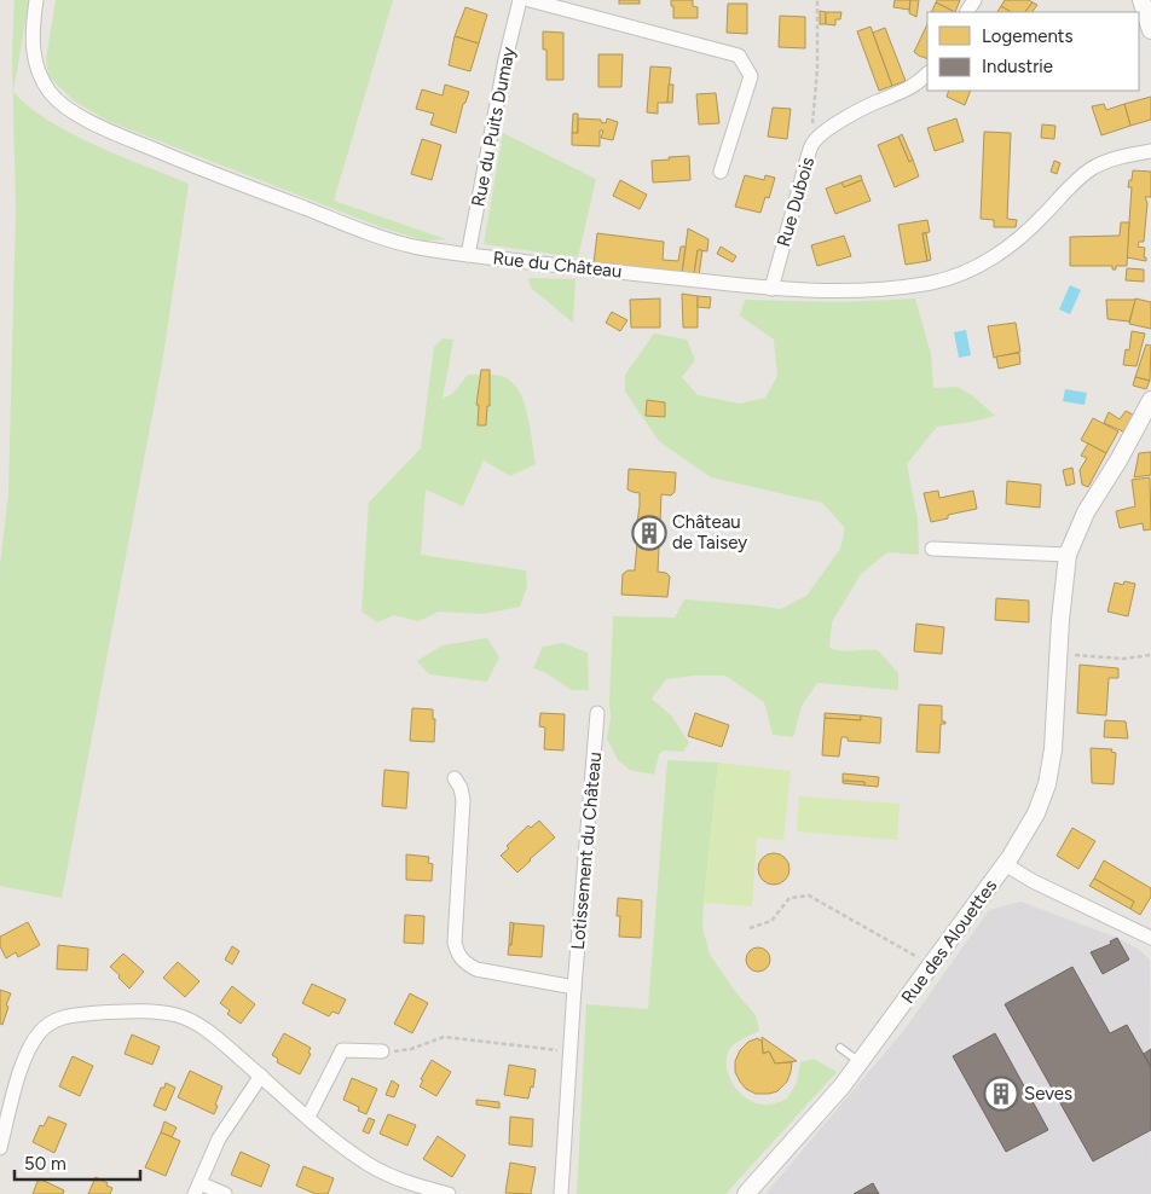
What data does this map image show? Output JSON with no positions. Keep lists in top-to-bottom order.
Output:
{
  "streets": {
    "street": [
      "Rue du Puits Dumay",
      "Rue Dubois",
      "Rue du Château",
      "Lotissement du Château",
      "Rue des Alouettes"
    ]
  },
  "crossings": [
    ["Rue du Puits Dumay", "Rue du Château"],
    ["Rue Dubois", "Rue du Château"]
  ],
  "places": {
    "building": ["Château de Taisey", "Seves"]
  },
  "legend": ["Logements", "Industrie"],
  "scale_bar": "50 m"
}
